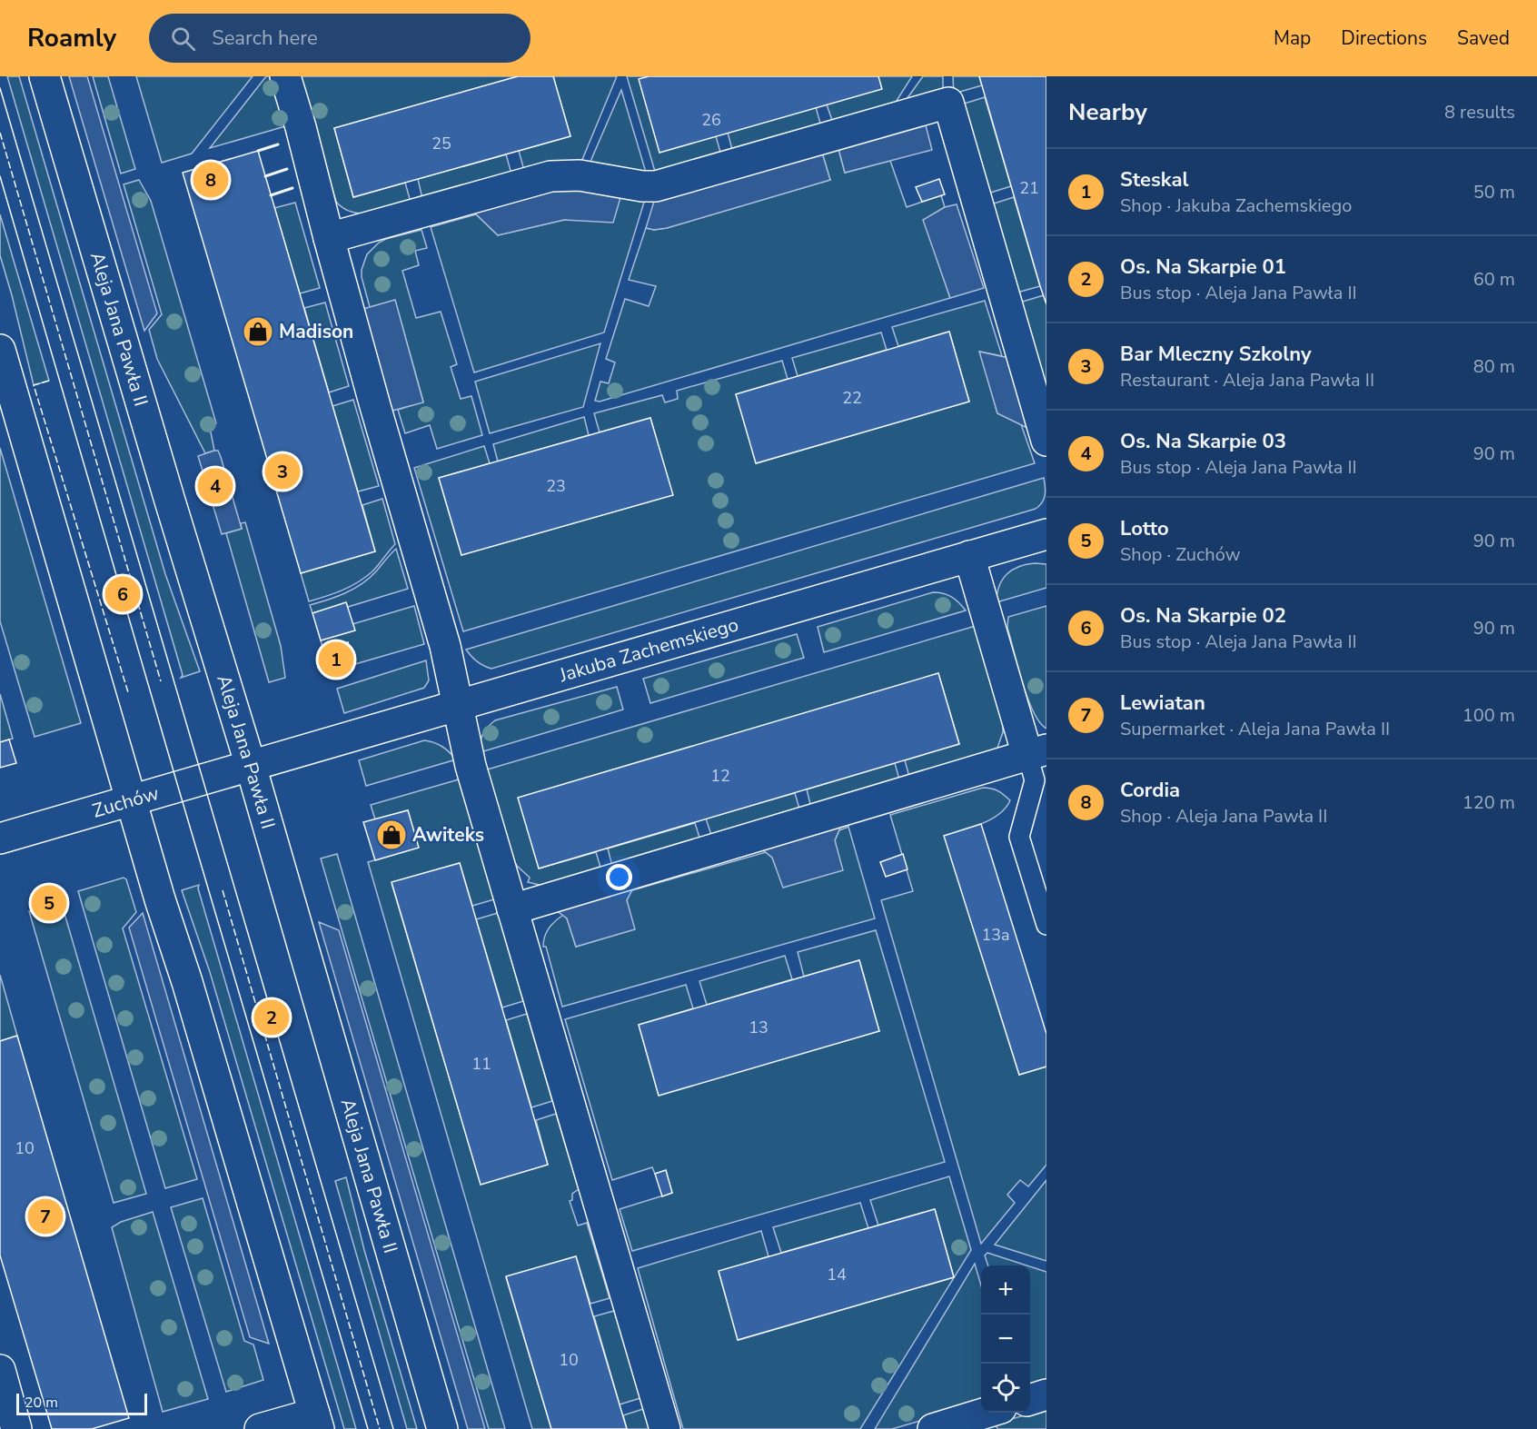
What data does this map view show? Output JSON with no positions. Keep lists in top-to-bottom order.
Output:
{
  "streets": {
    "street": ["Aleja Jana Pawła II", "Jakuba Zachemskiego", "Zuchów"]
  },
  "crossings": [
    ["Aleja Jana Pawła II", "Jakuba Zachemskiego"],
    ["Aleja Jana Pawła II", "Zuchów"],
    ["Jakuba Zachemskiego", "Zuchów"]
  ],
  "places": {
    "shop": ["Madison", "Awiteks"]
  },
  "house_numbers": [
    "26",
    "25",
    "21",
    "22",
    "23",
    "12",
    "13a",
    "13",
    "11",
    "10",
    "14",
    "10"
  ],
  "scale_bar": "20 m",
  "page": {
    "header": "Roamly",
    "search": "Search here",
    "nav": ["Map", "Directions", "Saved"],
    "heading": ["Nearby", "8 results"],
    "list": [
      {
        "mark": "1",
        "name": "Steskal",
        "note": "Shop · Jakuba Zachemskiego",
        "value": "50 m"
      },
      {
        "mark": "2",
        "name": "Os. Na Skarpie 01",
        "note": "Bus stop · Aleja Jana Pawła II",
        "value": "60 m"
      },
      {
        "mark": "3",
        "name": "Bar Mleczny Szkolny",
        "note": "Restaurant · Aleja Jana Pawła II",
        "value": "80 m"
      },
      {
        "mark": "4",
        "name": "Os. Na Skarpie 03",
        "note": "Bus stop · Aleja Jana Pawła II",
        "value": "90 m"
      },
      {
        "mark": "5",
        "name": "Lotto",
        "note": "Shop · Zuchów",
        "value": "90 m"
      },
      {
        "mark": "6",
        "name": "Os. Na Skarpie 02",
        "note": "Bus stop · Aleja Jana Pawła II",
        "value": "90 m"
      },
      {
        "mark": "7",
        "name": "Lewiatan",
        "note": "Supermarket · Aleja Jana Pawła II",
        "value": "100 m"
      },
      {
        "mark": "8",
        "name": "Cordia",
        "note": "Shop · Aleja Jana Pawła II",
        "value": "120 m"
      }
    ],
    "pins": [
      "8",
      "3",
      "4",
      "6",
      "1",
      "5",
      "2",
      "7"
    ],
    "map_buttons": ["+", "−"],
    "scale": "20 m"
  }
}
